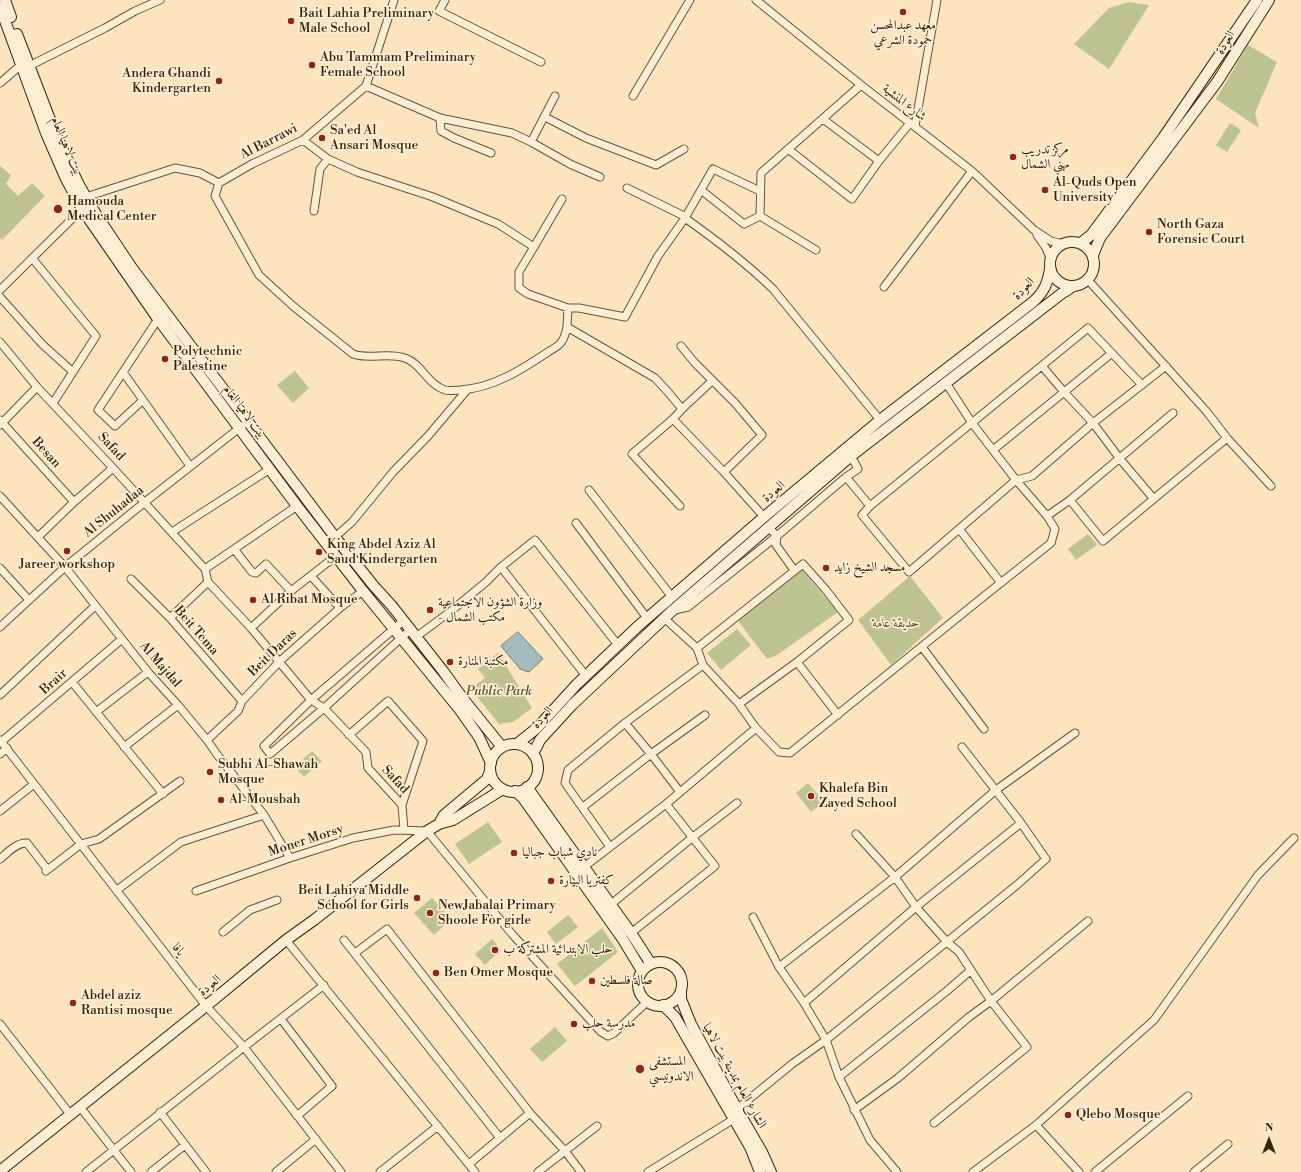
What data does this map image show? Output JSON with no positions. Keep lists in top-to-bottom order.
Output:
{
  "streets": {
    "main road": ["العودة", "بيت لاهيا العام", "الشارع العام بمدينة بيت لاهيا"],
    "street": [
      "شارع المنشية",
      "Al Barrawi",
      "Safad",
      "Besan",
      "Al Shuhadaa",
      "Beit Tema",
      "Beit Daras",
      "Al Majdal",
      "Brair",
      "Moner Morsy",
      "يافا"
    ]
  },
  "crossings": [
    ["العودة", "شارع المنشية"],
    ["العودة", "بيت لاهيا العام"],
    ["العودة", "Moner Morsy"],
    ["العودة", "يافا"],
    ["بيت لاهيا العام", "Al Shuhadaa"],
    ["بيت لاهيا العام", "Beit Daras"],
    ["Safad", "Al Shuhadaa"],
    ["Safad", "Beit Daras"],
    ["Safad", "Moner Morsy"],
    ["Al Shuhadaa", "Al Majdal"],
    ["Beit Tema", "Beit Daras"],
    ["Beit Daras", "Al Majdal"],
    ["Al Majdal", "Brair"],
    ["Al Majdal", "Moner Morsy"],
    ["Brair", "يافا"]
  ],
  "parks": ["حديقة عامة", "Public Park"],
  "places": [
    "معهد عبدالمحسن حمودة الشرعي",
    "Bait Lahia Preliminary Male School",
    "Abu Tammam Preliminary Female School",
    "Andera Ghandi Kindergarten",
    "Sa'ed Al Ansari Mosque",
    "مركز تدريب مهني الشمال",
    "Al-Quds Open University",
    "Hamouda Medical Center",
    "North Gaza Forensic Court",
    "Polytechnic Palestine",
    "Jareer workshop",
    "King Abdel Aziz Al Saud Kindergarten",
    "مسجد الشيخ زايد",
    "Al Ribat Mosque",
    "وزارة الشؤون الاجتماعية - مكتب الشمال",
    "مكتبة المنارة",
    "Subhi Al-Shawah Mosque",
    "Khalefa Bin Zayed School",
    "Al-Mousbah",
    "نادي شباب جباليا",
    "كفتريا البيارة",
    "Beit Lahiya Middle School for Girls",
    "NewJabalai Primary Shoole For girle",
    "حلب الابتدائية المشتركة ب",
    "Ben Omer Mosque",
    "صالة فلسطين",
    "Abdel aziz Rantisi mosque",
    "مدرسة حلب",
    "المستشفى الاندونيسي",
    "Qlebo Mosque"
  ],
  "north": "top"
}
